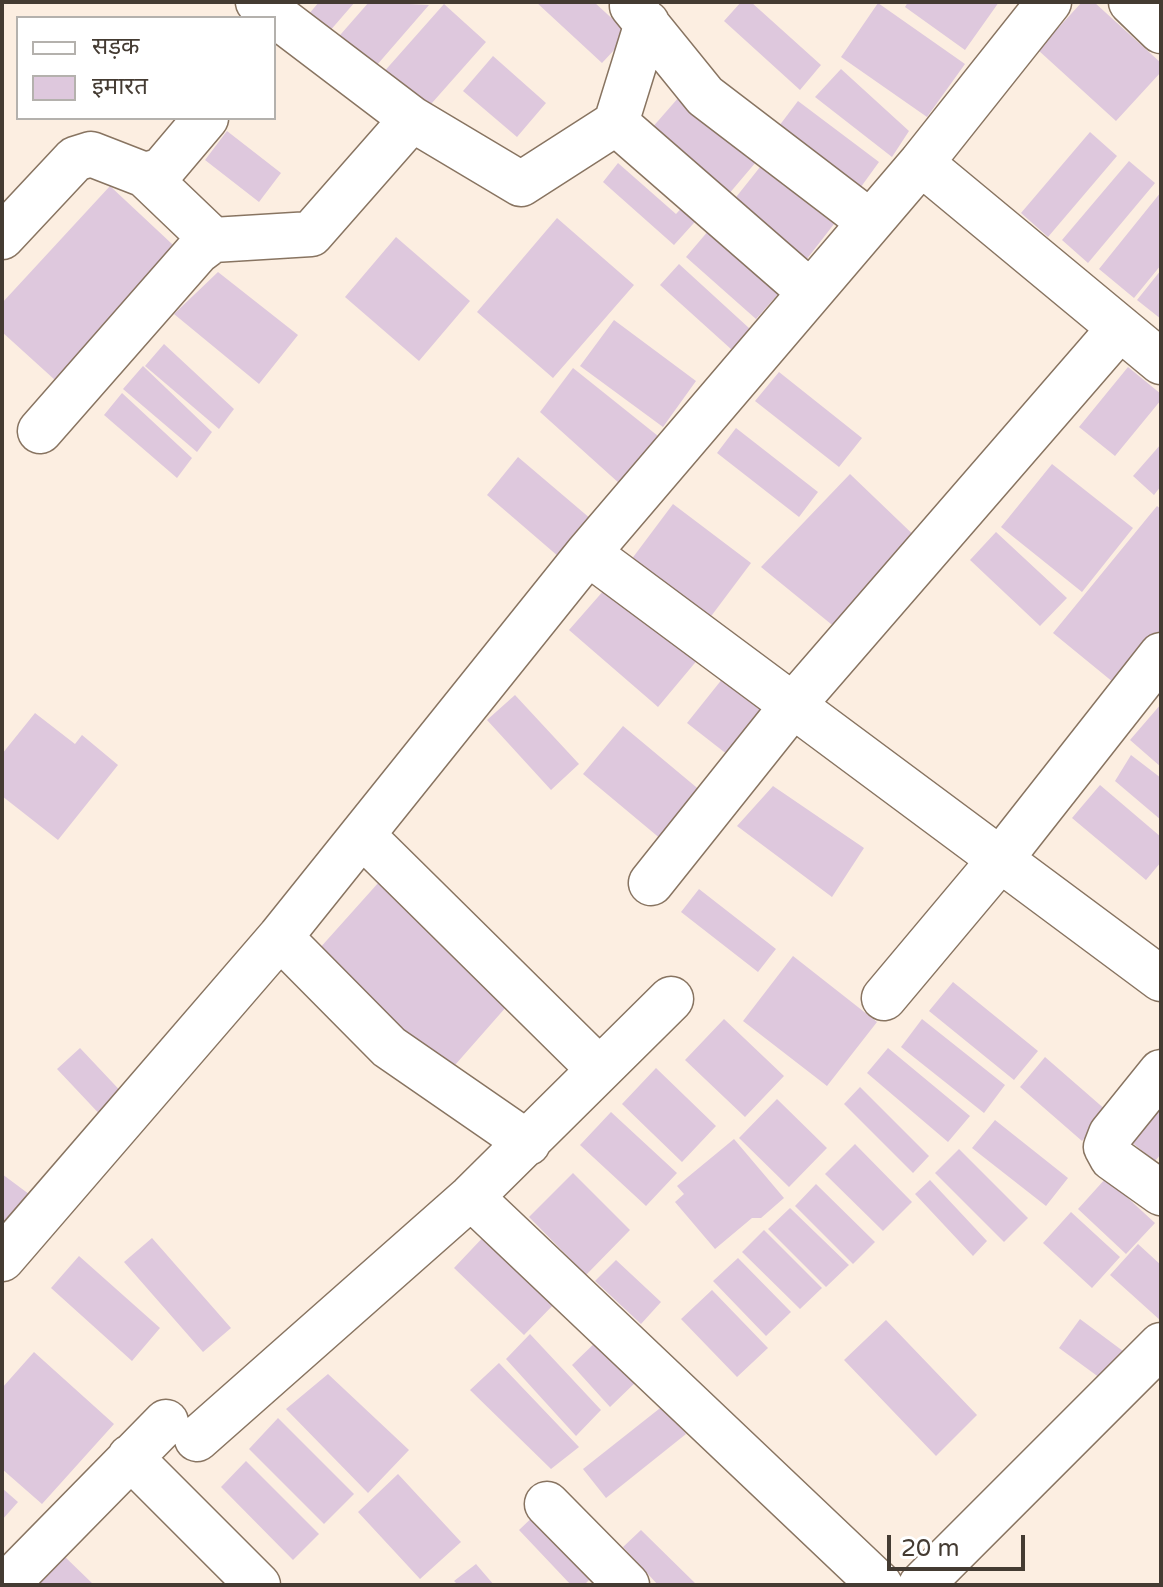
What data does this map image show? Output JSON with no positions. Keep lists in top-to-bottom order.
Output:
{
  "legend": ["सड़क", "इमारत"],
  "scale_bar": "20 m"
}
